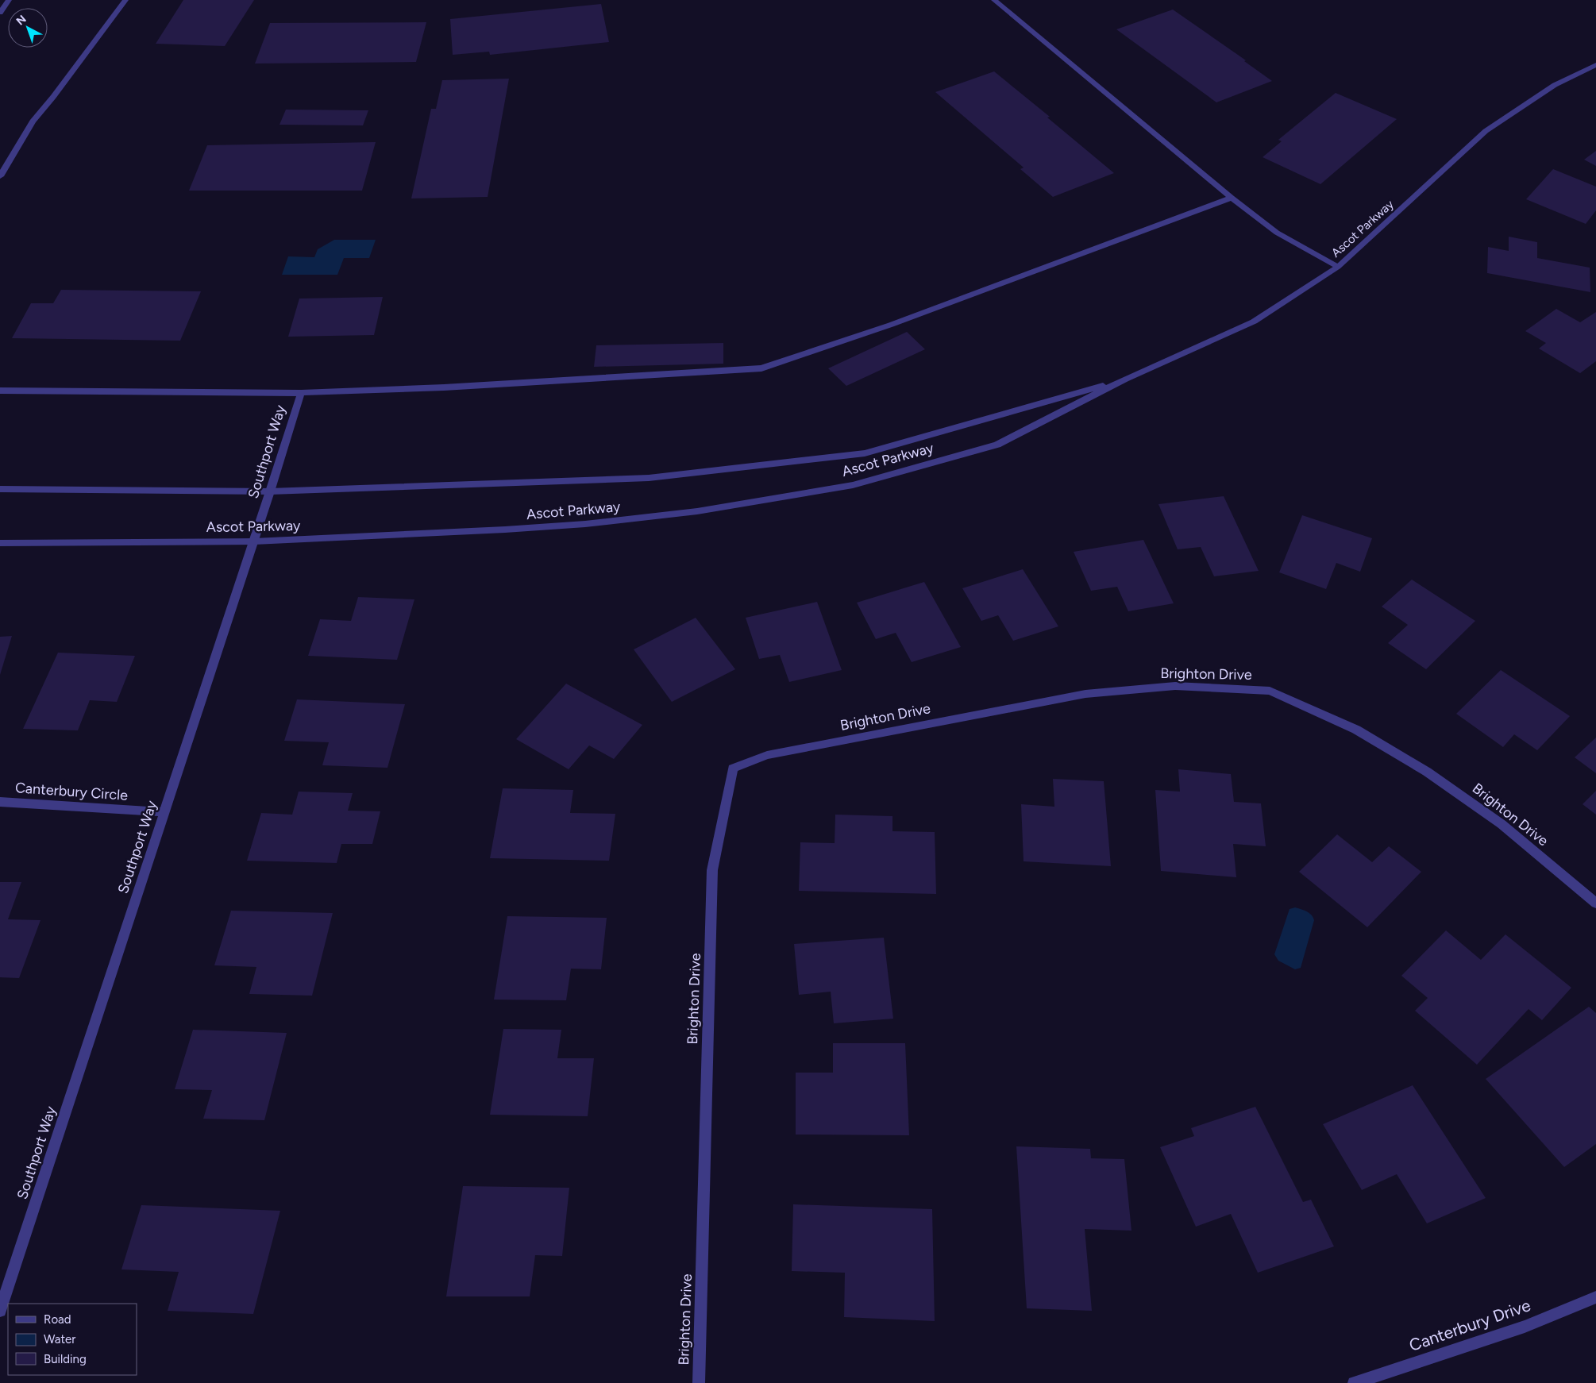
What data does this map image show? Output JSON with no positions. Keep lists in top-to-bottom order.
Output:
{
  "streets": {
    "street": [
      "Ascot Parkway",
      "Southport Way",
      "Brighton Drive",
      "Canterbury Circle",
      "Canterbury Drive"
    ]
  },
  "crossings": [
    ["Ascot Parkway", "Southport Way"],
    ["Southport Way", "Canterbury Circle"]
  ],
  "legend": ["Road", "Water", "Building"],
  "north": "top left"
}
